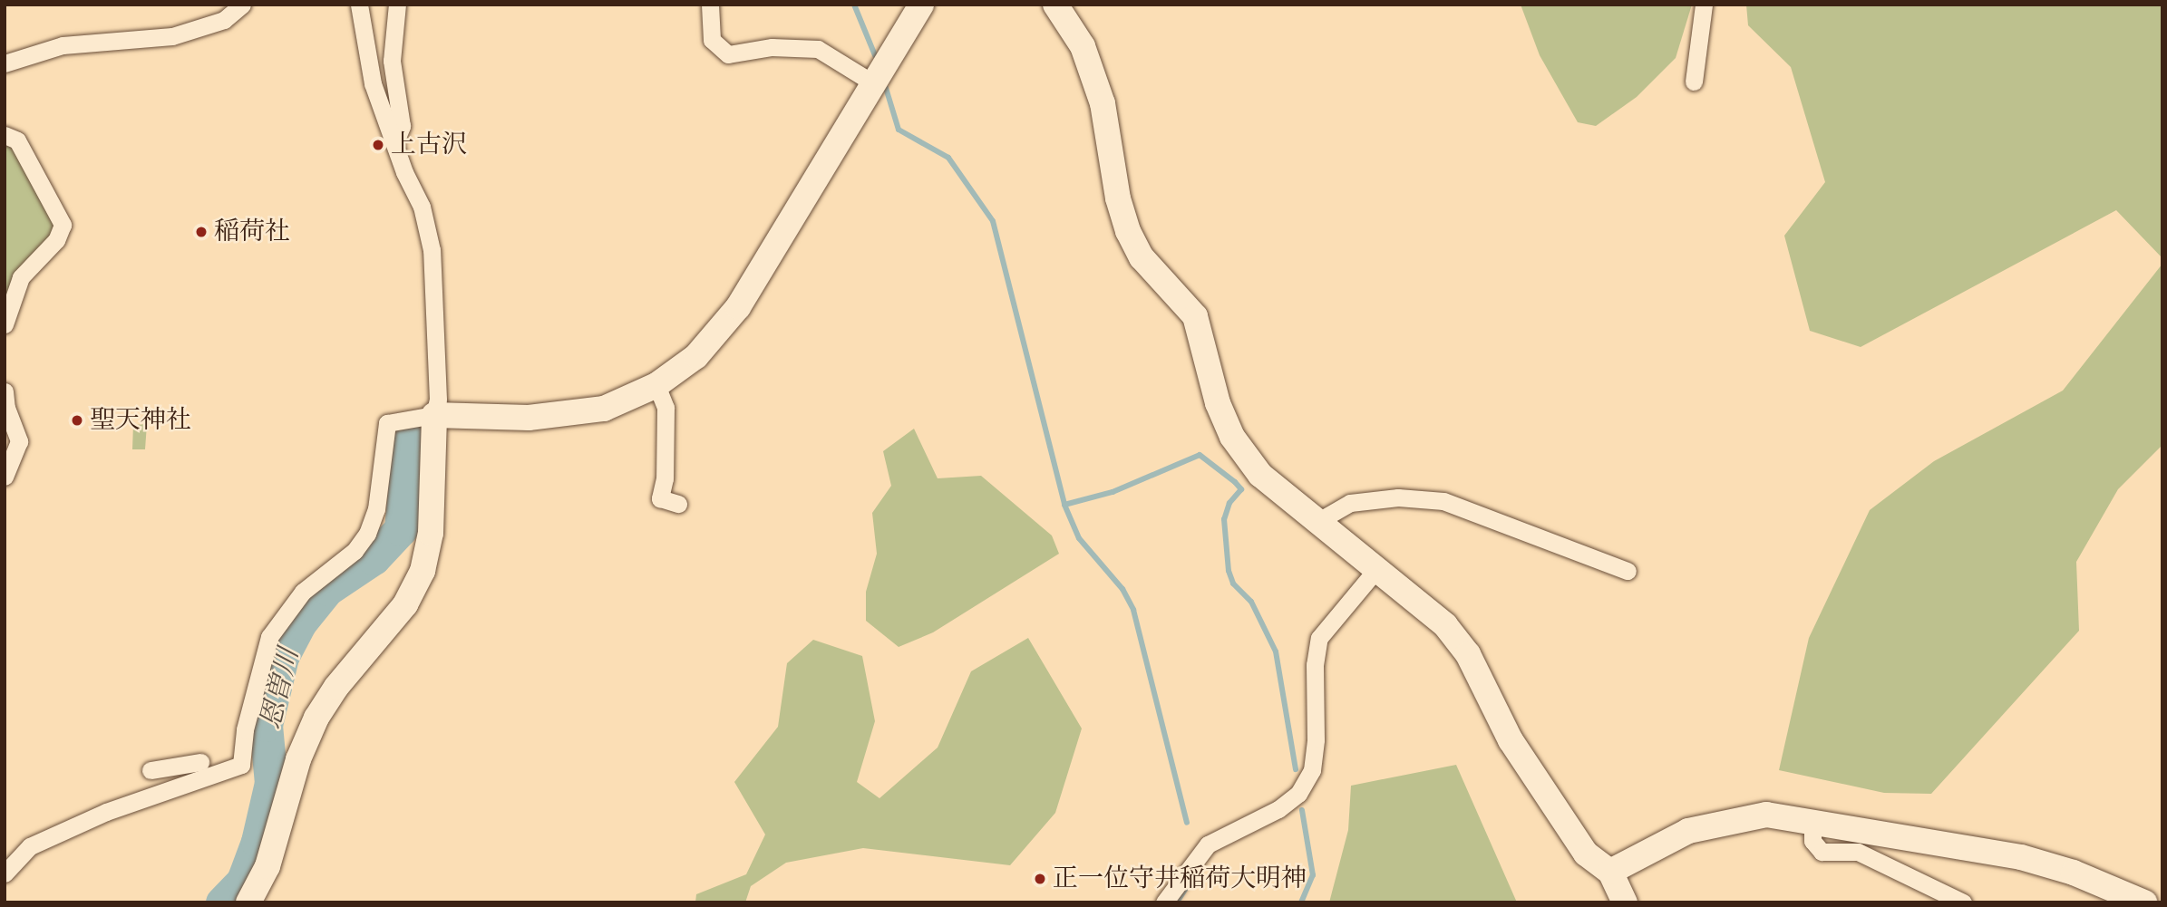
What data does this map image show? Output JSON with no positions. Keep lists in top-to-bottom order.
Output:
{
  "water": ["恩曽川"],
  "places": [
    "上古沢",
    "稲荷社",
    "聖天神社",
    "正一位守井稲荷大明神"
  ]
}
